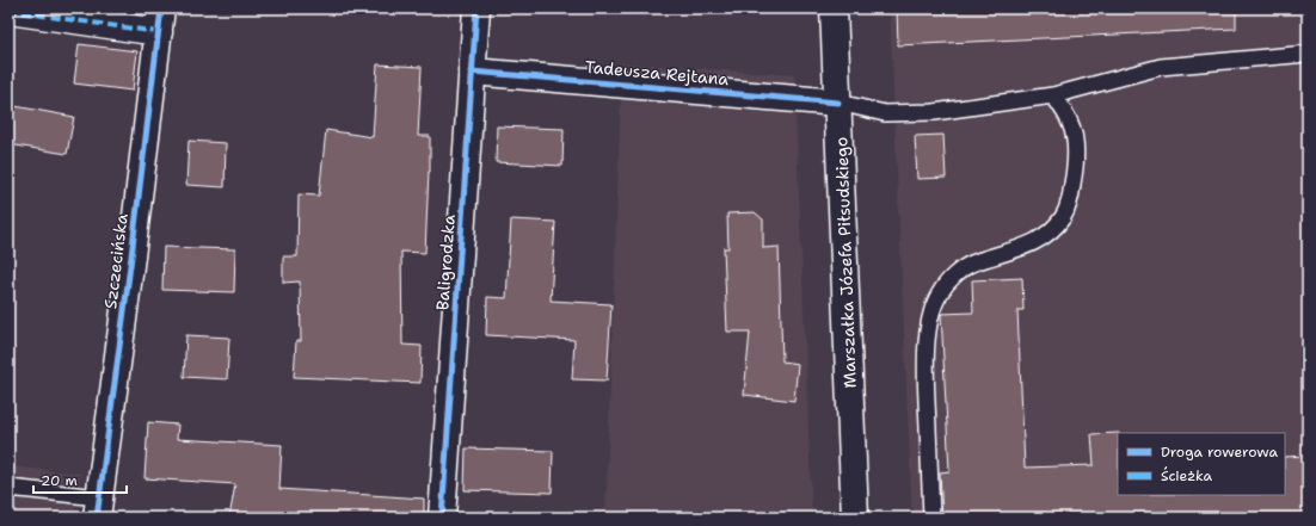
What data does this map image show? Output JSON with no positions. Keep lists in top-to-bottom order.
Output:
{
  "streets": {
    "street": [
      "Tadeusza Rejtana",
      "Szczecińska",
      "Baligrodzka",
      "Marszałka Józefa Piłsudskiego"
    ]
  },
  "crossings": [
    ["Tadeusza Rejtana", "Baligrodzka"],
    ["Tadeusza Rejtana", "Marszałka Józefa Piłsudskiego"]
  ],
  "legend": ["Droga rowerowa", "Ścieżka"],
  "scale_bar": "20 m"
}
